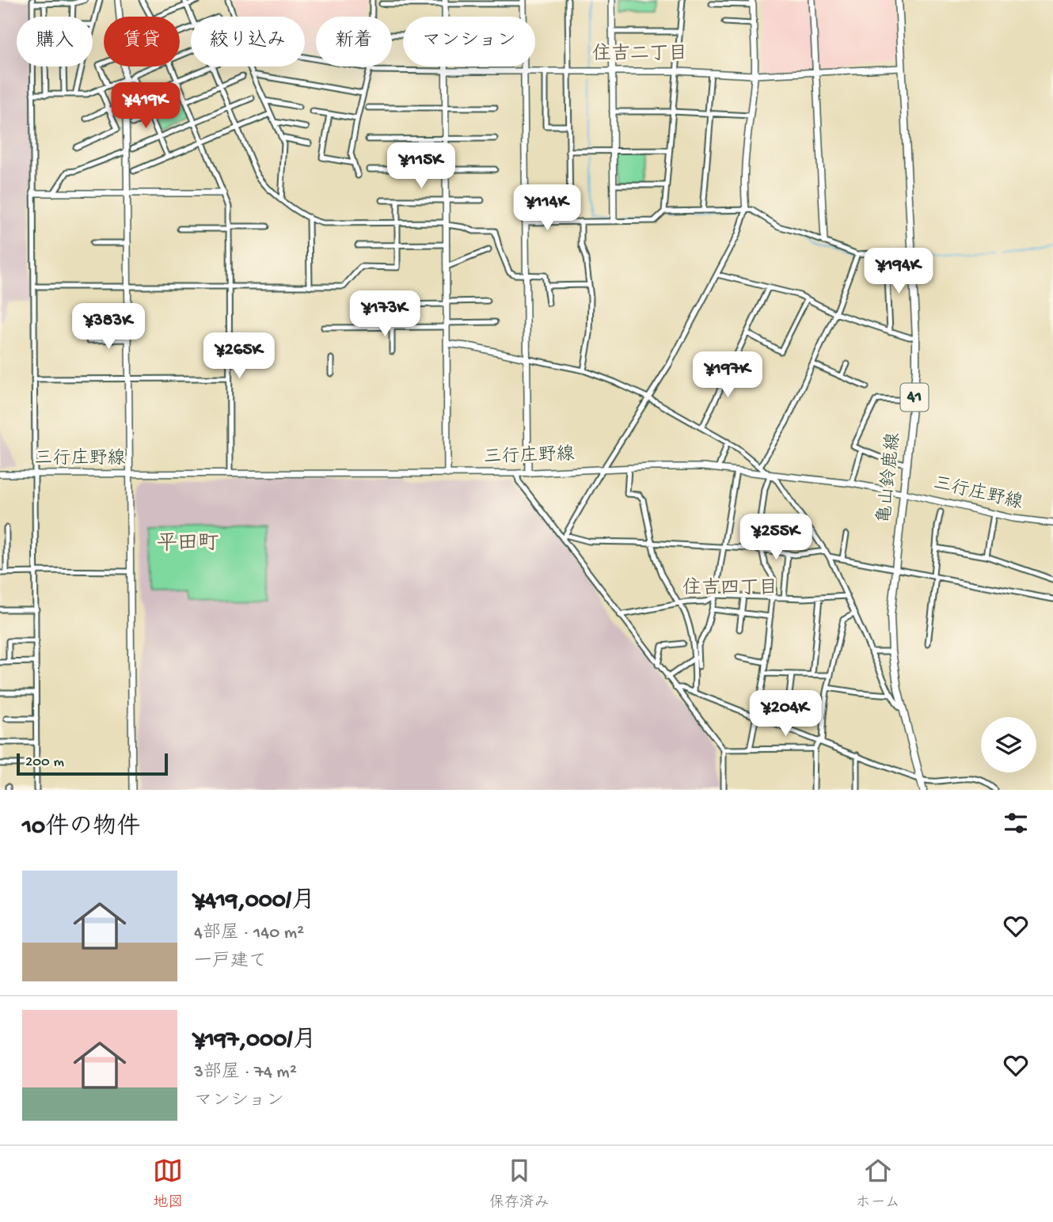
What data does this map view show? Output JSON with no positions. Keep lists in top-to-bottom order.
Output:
{
  "streets": {
    "main road": ["41", "亀山鈴鹿線"],
    "street": ["三行庄野線"]
  },
  "crossings": [
    ["三行庄野線", "亀山鈴鹿線"]
  ],
  "districts": ["住吉二丁目", "平田町", "住吉四丁目"],
  "scale_bar": "200 m",
  "page": {
    "chip": [
      "購入",
      "賃貸",
      "絞り込み",
      "新着",
      "マンション"
    ],
    "price": [
      "¥419K",
      "¥115K",
      "¥114K",
      "¥194K",
      "¥173K",
      "¥383K",
      "¥265K",
      "¥197K",
      "¥255K",
      "¥204K"
    ],
    "scale": "200 m",
    "heading": "10件の物件",
    "list": [
      {
        "name": "¥419,000/月",
        "note": "4部屋 · 140 m² · 一戸建て"
      },
      {
        "name": "¥197,000/月",
        "note": "3部屋 · 74 m² · マンション"
      }
    ],
    "tabs": ["地図", "保存済み", "ホーム"]
  }
}
